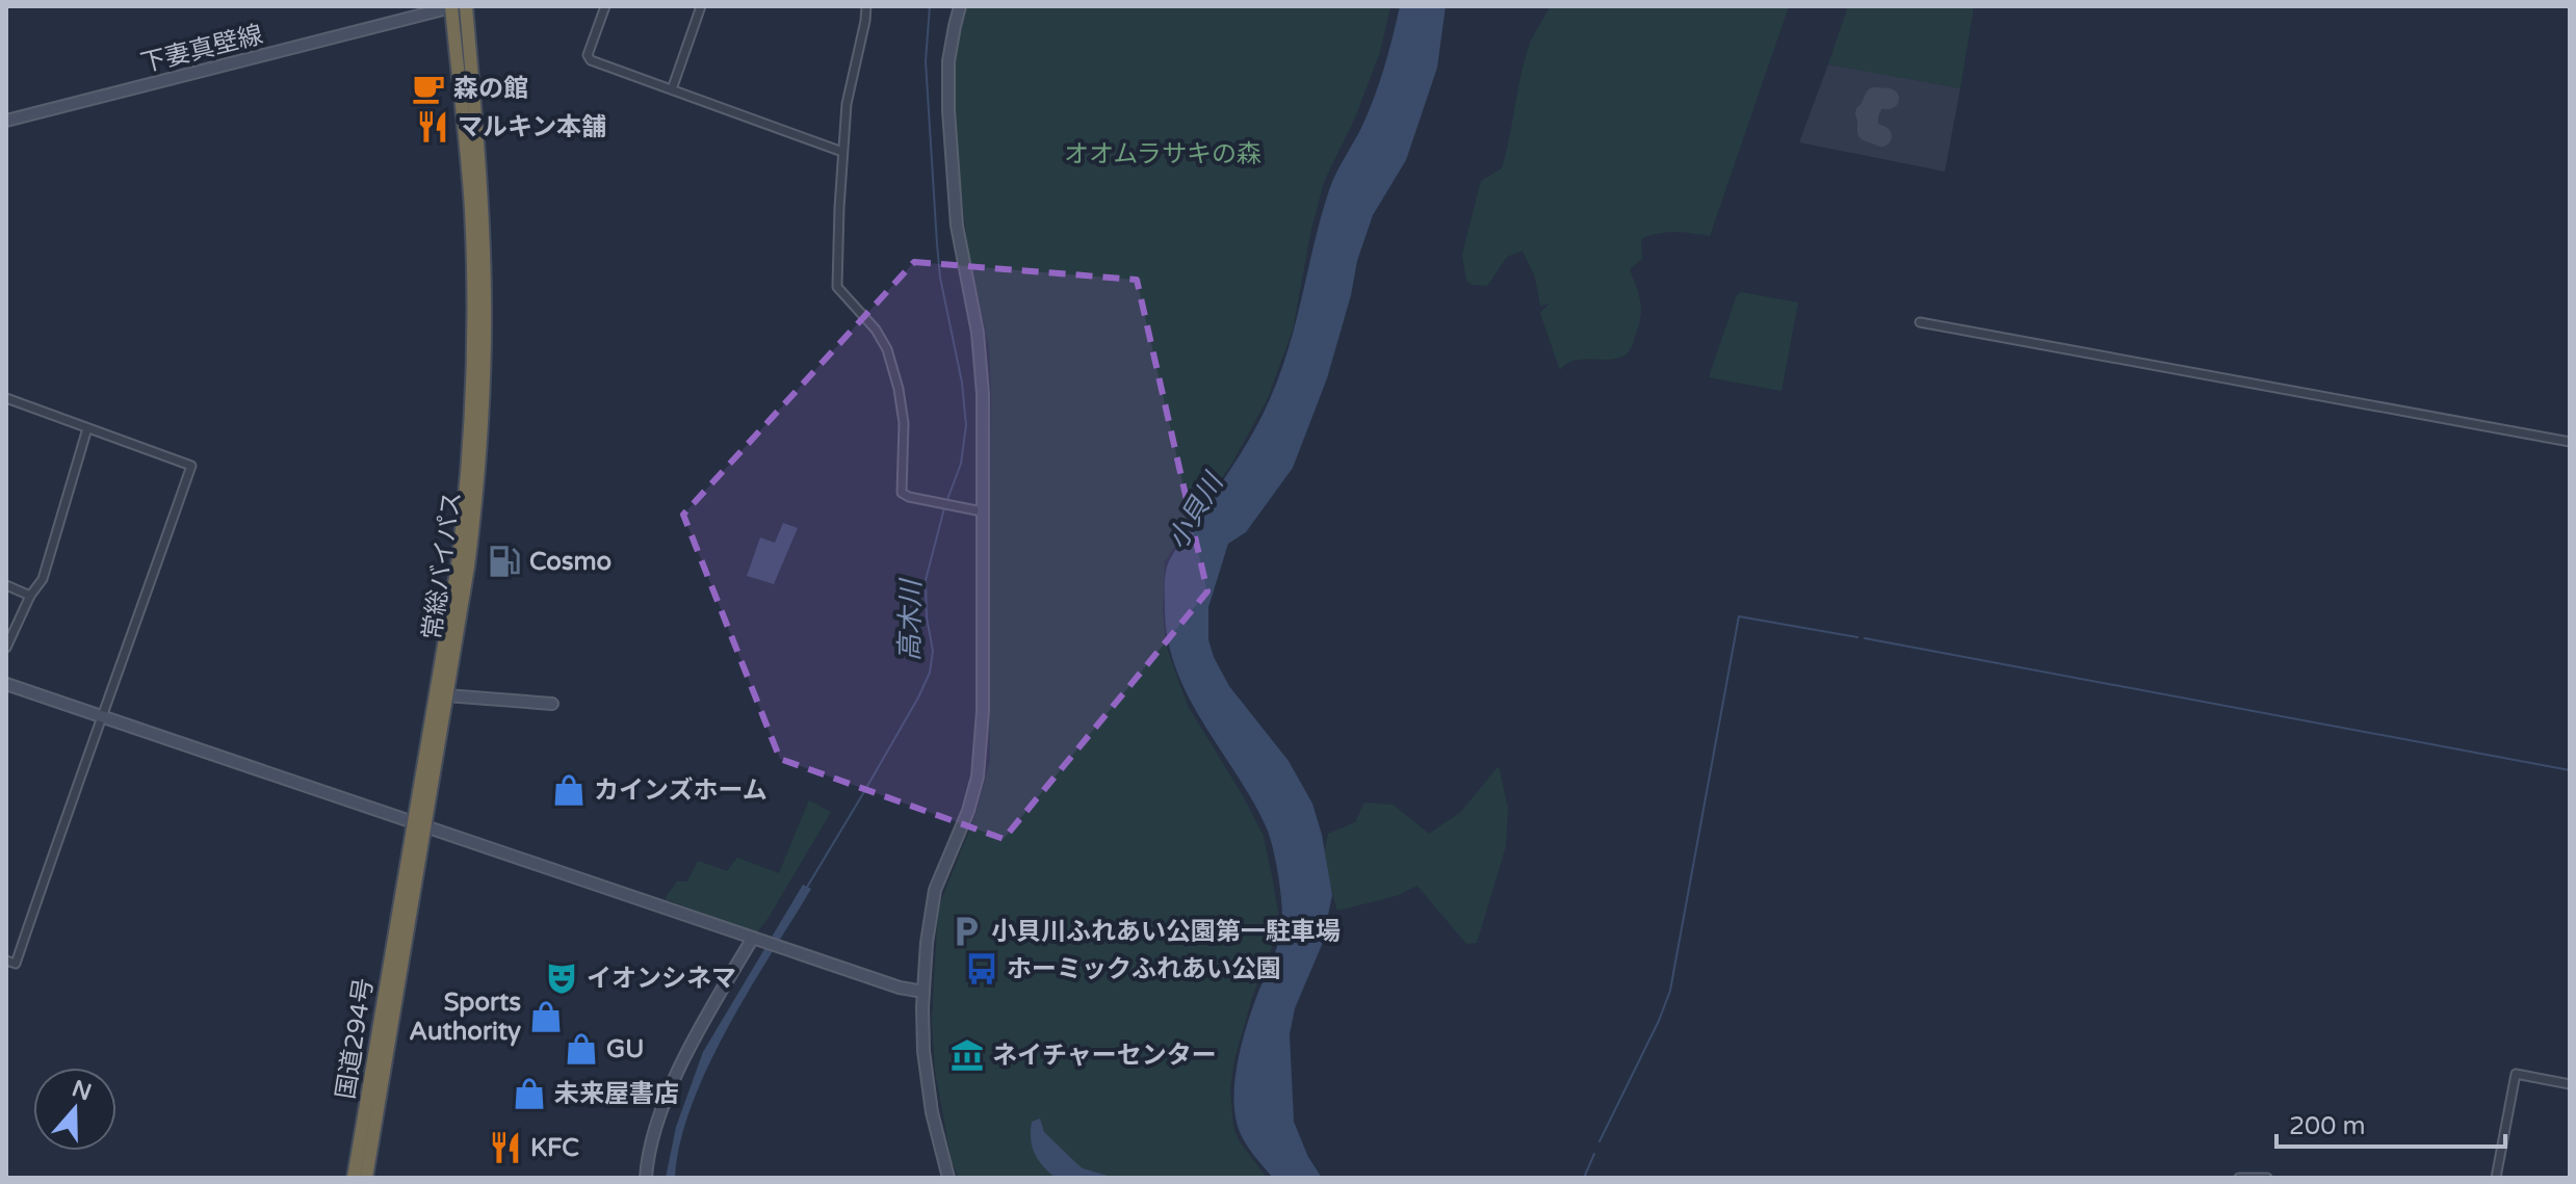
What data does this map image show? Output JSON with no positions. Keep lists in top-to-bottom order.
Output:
{
  "streets": {
    "highway": ["常総バイパス", "国道294号"],
    "street": ["下妻真壁線"]
  },
  "crossings": [
    ["下妻真壁線", "常総バイパス"],
    ["常総バイパス", "国道294号"]
  ],
  "water": ["小貝川", "高木川"],
  "parks": ["オオムラサキの森"],
  "places": {
    "cafe": ["森の館"],
    "restaurant": ["マルキン本舗", "KFC"],
    "fuel station": ["Cosmo"],
    "shop": [
      "カインズホーム",
      "Sports Authority",
      "GU",
      "未来屋書店"
    ],
    "parking": ["小貝川ふれあい公園第一駐車場"],
    "bus stop": ["ホーミックふれあい公園"],
    "theatre": ["イオンシネマ"],
    "museum": ["ネイチャーセンター"]
  },
  "scale_bar": "200 m",
  "north": "top"
}
